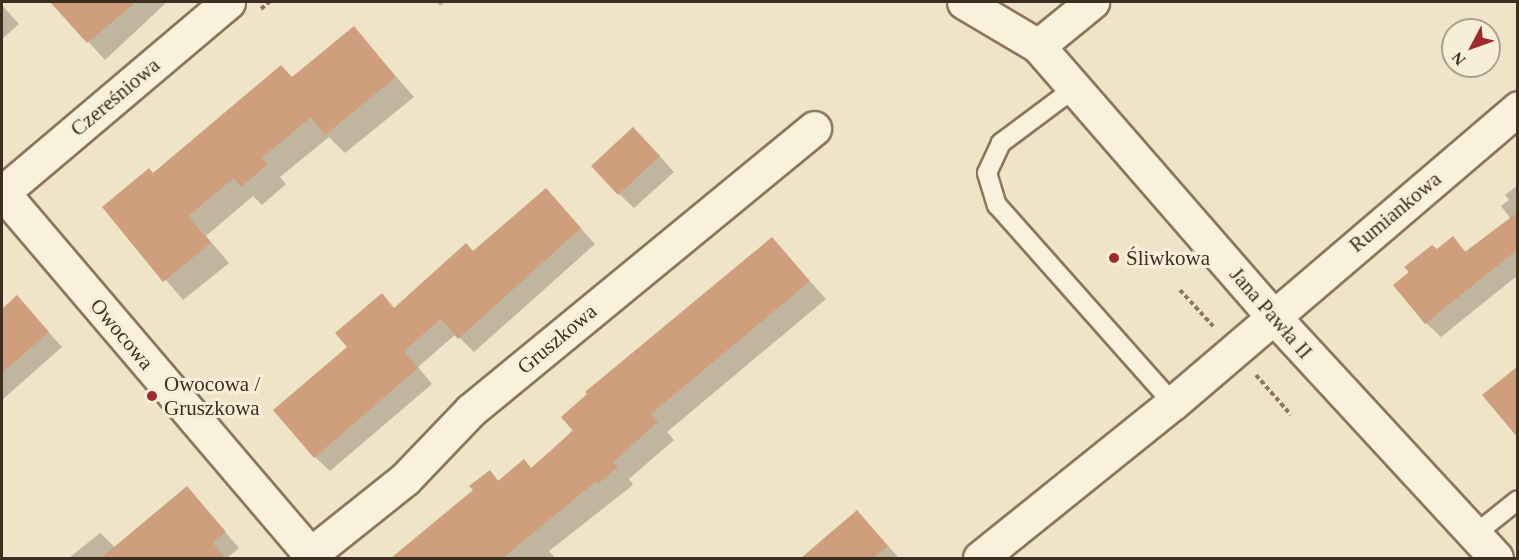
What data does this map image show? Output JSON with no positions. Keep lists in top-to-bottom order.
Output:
{
  "streets": {
    "street": [
      "Czereśniowa",
      "Rumiankowa",
      "Jana Pawła II",
      "Owocowa",
      "Gruszkowa"
    ]
  },
  "crossings": [
    ["Czereśniowa", "Owocowa"],
    ["Rumiankowa", "Jana Pawła II"],
    ["Owocowa", "Gruszkowa"]
  ],
  "places": ["Śliwkowa", "Owocowa / Gruszkowa"],
  "north": "bottom left"
}
